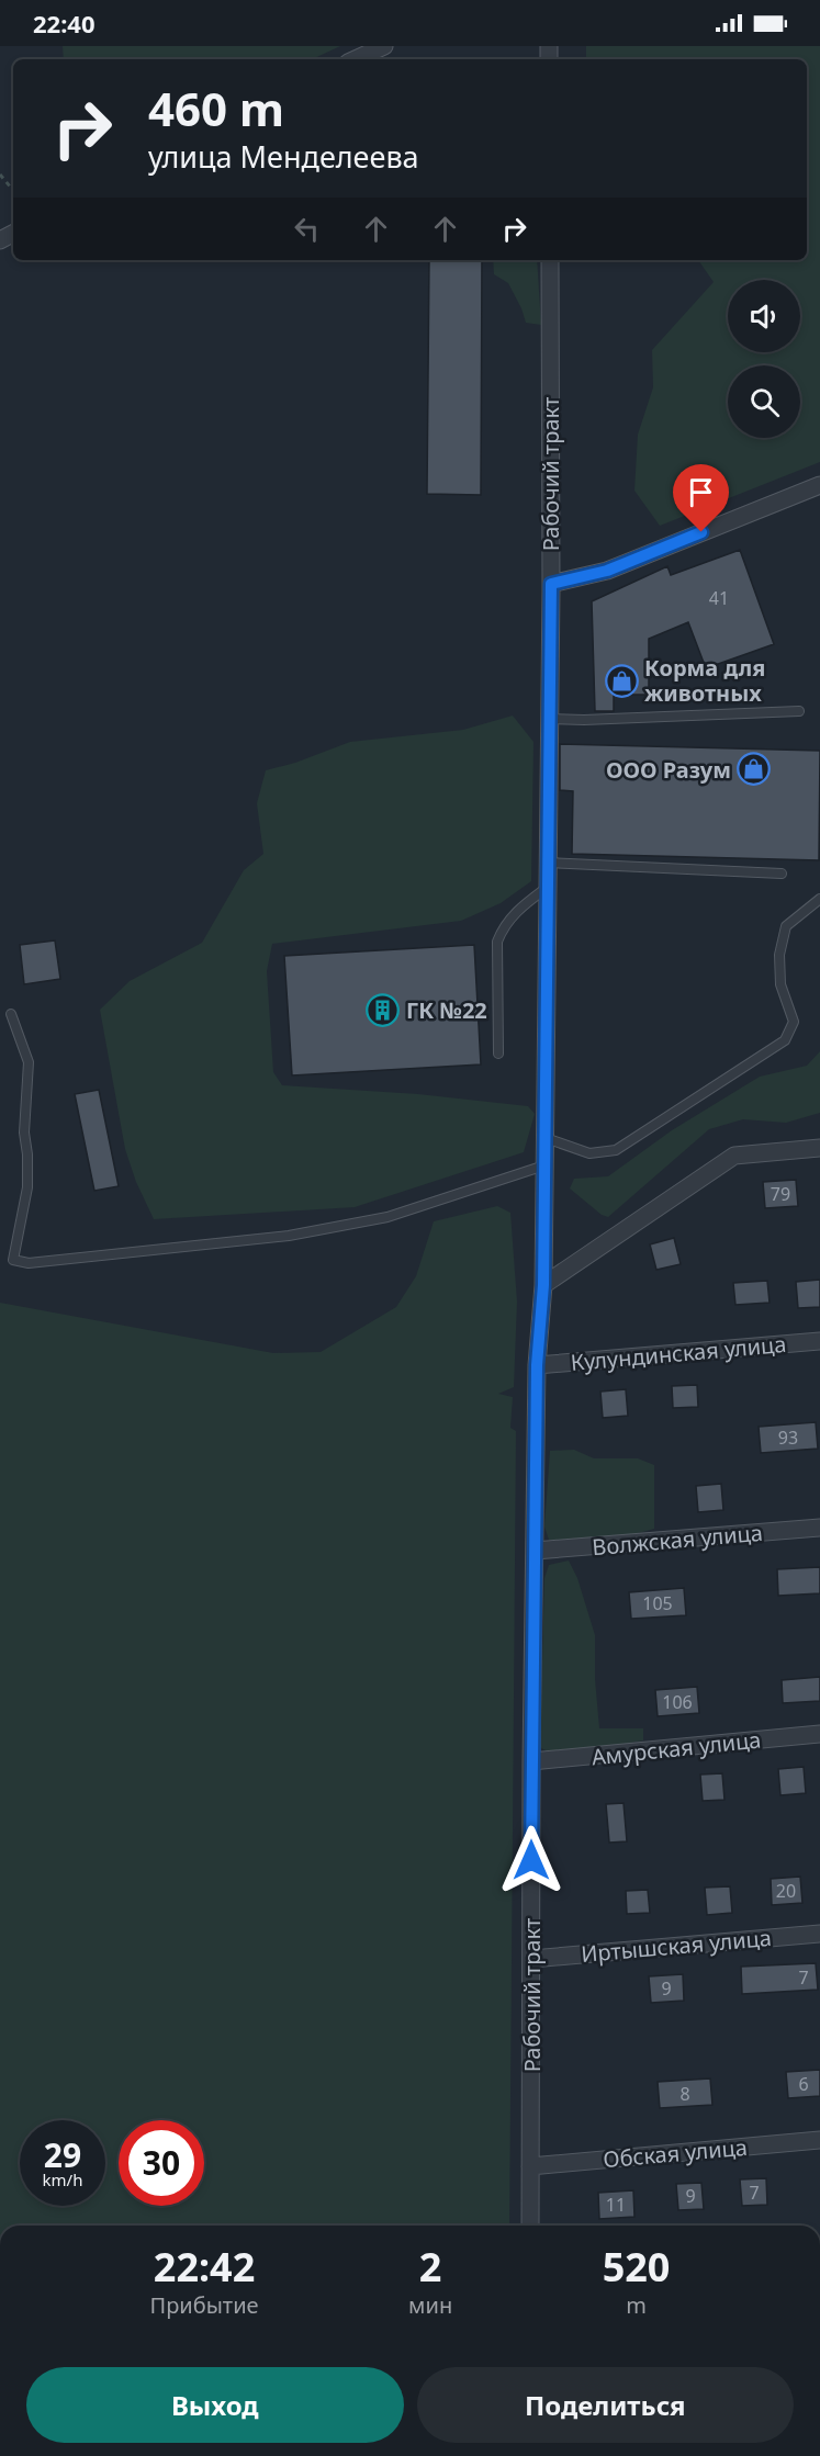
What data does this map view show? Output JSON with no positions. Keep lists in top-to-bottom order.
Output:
{
  "streets": {
    "street": [
      "Рабочий тракт",
      "Кулундинская улица",
      "Волжская улица",
      "Амурская улица",
      "Иртышская улица",
      "Обская улица"
    ]
  },
  "crossings": [
    ["Рабочий тракт", "Кулундинская улица"],
    ["Рабочий тракт", "Волжская улица"],
    ["Рабочий тракт", "Амурская улица"],
    ["Рабочий тракт", "Иртышская улица"],
    ["Рабочий тракт", "Обская улица"]
  ],
  "places": {
    "shop": ["Корма для животных", "ООО Разум"],
    "building": ["ГК №22"]
  },
  "house_numbers": [
    "41",
    "79",
    "93",
    "105",
    "106",
    "20",
    "7",
    "9",
    "6",
    "8",
    "7",
    "9",
    "11"
  ],
  "page": {
    "status": "22:40",
    "turn": ["460 m", "улица Менделеева"],
    "speed": "29 km/h",
    "limit": "30",
    "eta": [
      "22:42",
      "Прибытие",
      "2",
      "мин",
      "520",
      "m"
    ],
    "buttons": ["Выход", "Поделиться"]
  }
}
